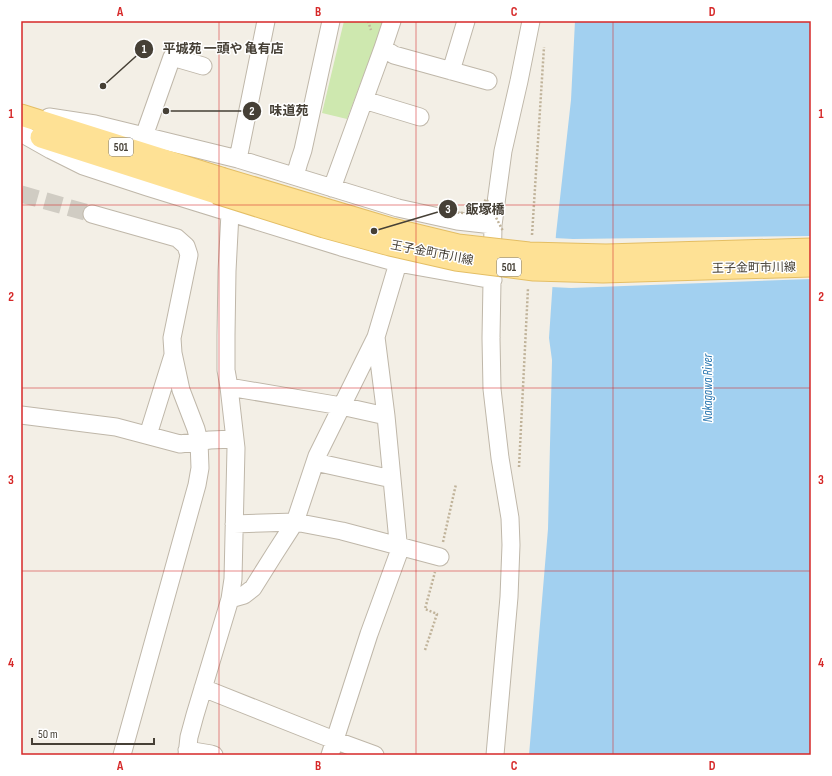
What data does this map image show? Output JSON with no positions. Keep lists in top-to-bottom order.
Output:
{
  "streets": {
    "main road": ["501", "王子金町市川線"]
  },
  "water": ["Nakagawa River"],
  "places": ["平城苑 一頭や 亀有店", "味道苑", "飯塚橋"],
  "scale_bar": "50 m",
  "grid": {
    "columns": [
      "A",
      "B",
      "C",
      "D"
    ],
    "rows": [
      "1",
      "2",
      "3",
      "4"
    ]
  }
}
